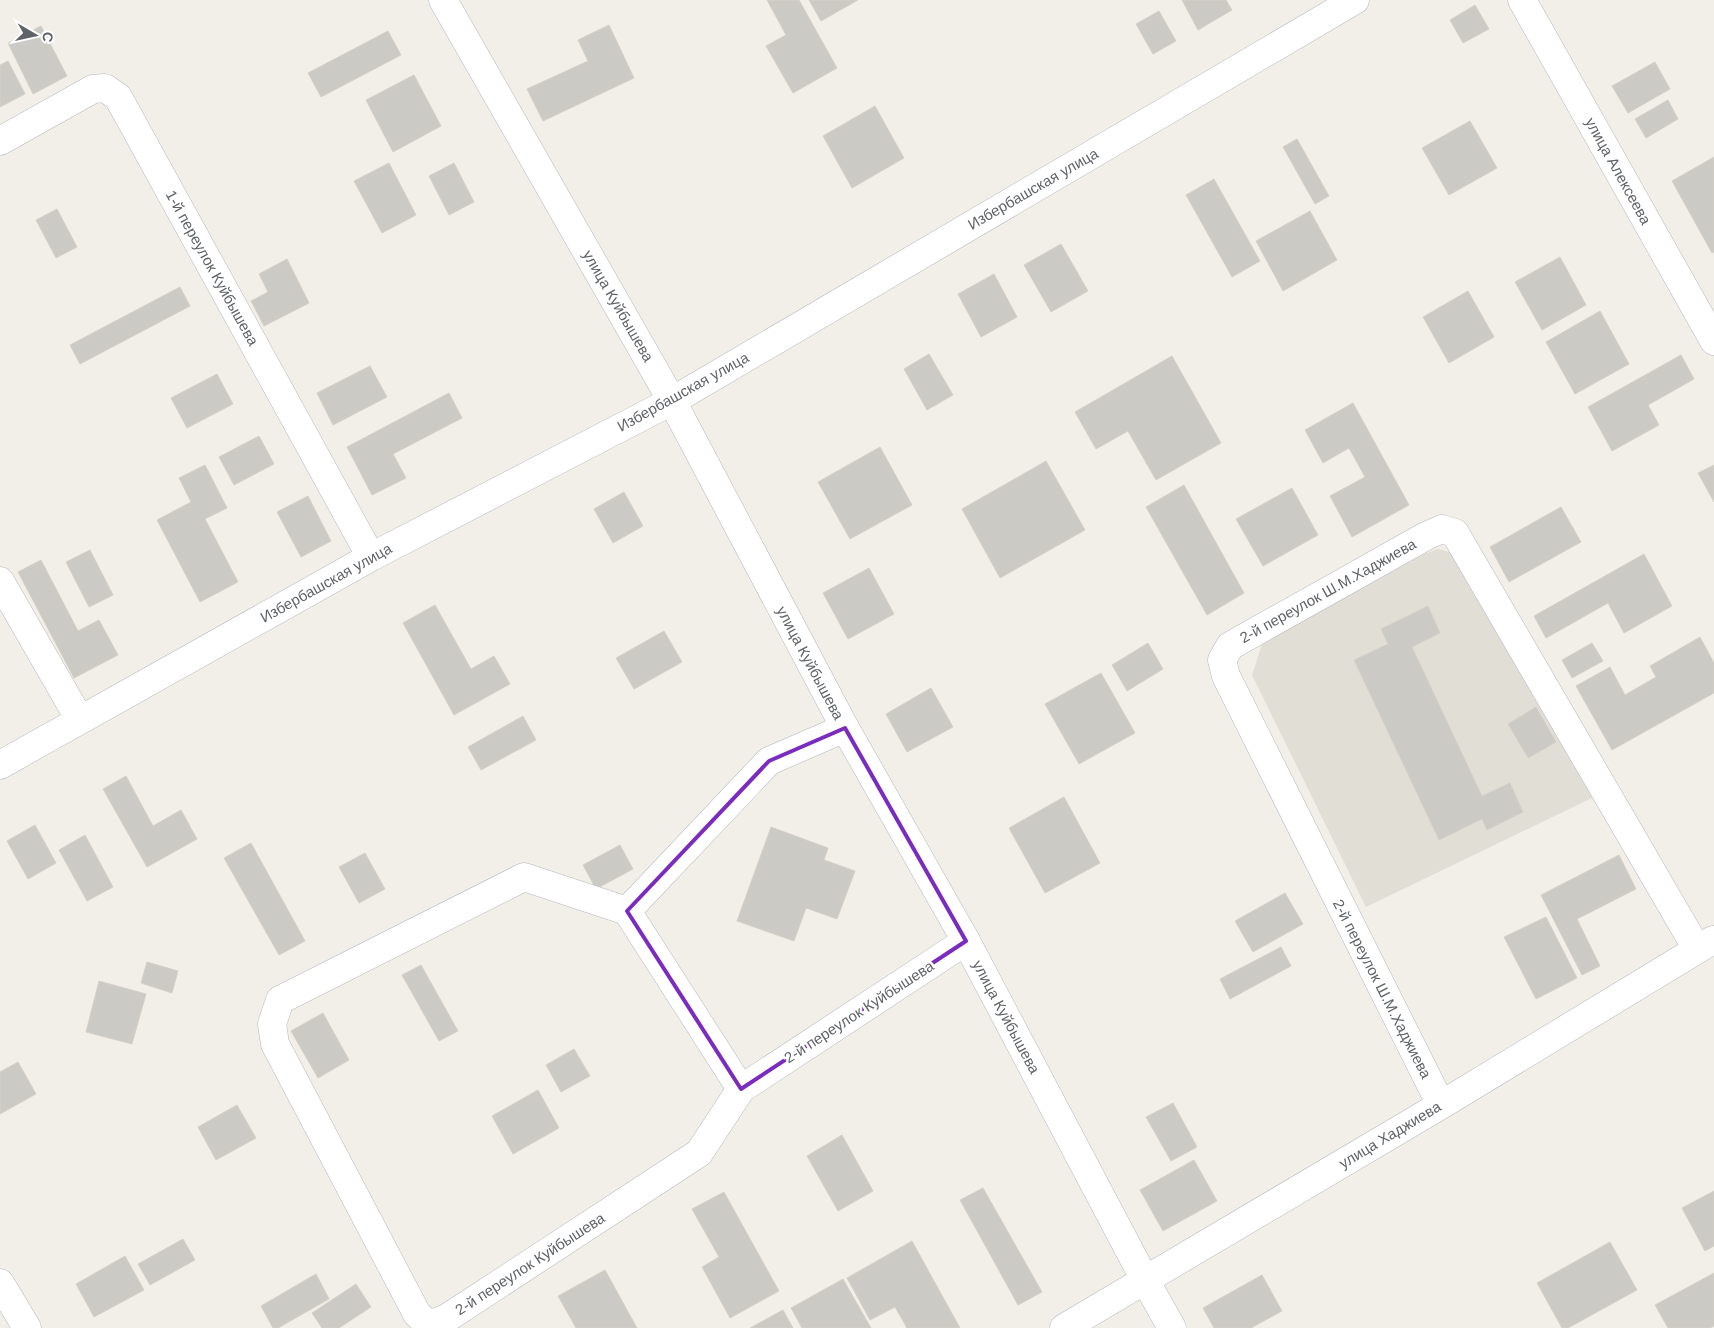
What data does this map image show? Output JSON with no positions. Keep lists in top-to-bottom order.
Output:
{
  "streets": {
    "street": [
      "улица Алексеева",
      "Избербашская улица",
      "1-й переулок Куйбышева",
      "улица Куйбышева",
      "2-й переулок Ш.М.Хаджиева",
      "2-й переулок Куйбышева",
      "улица Хаджиева"
    ]
  },
  "crossings": [
    ["Избербашская улица", "1-й переулок Куйбышева"],
    ["Избербашская улица", "улица Куйбышева"],
    ["улица Куйбышева", "2-й переулок Куйбышева"],
    ["улица Куйбышева", "улица Хаджиева"],
    ["2-й переулок Ш.М.Хаджиева", "улица Хаджиева"]
  ],
  "north": "right"
}
